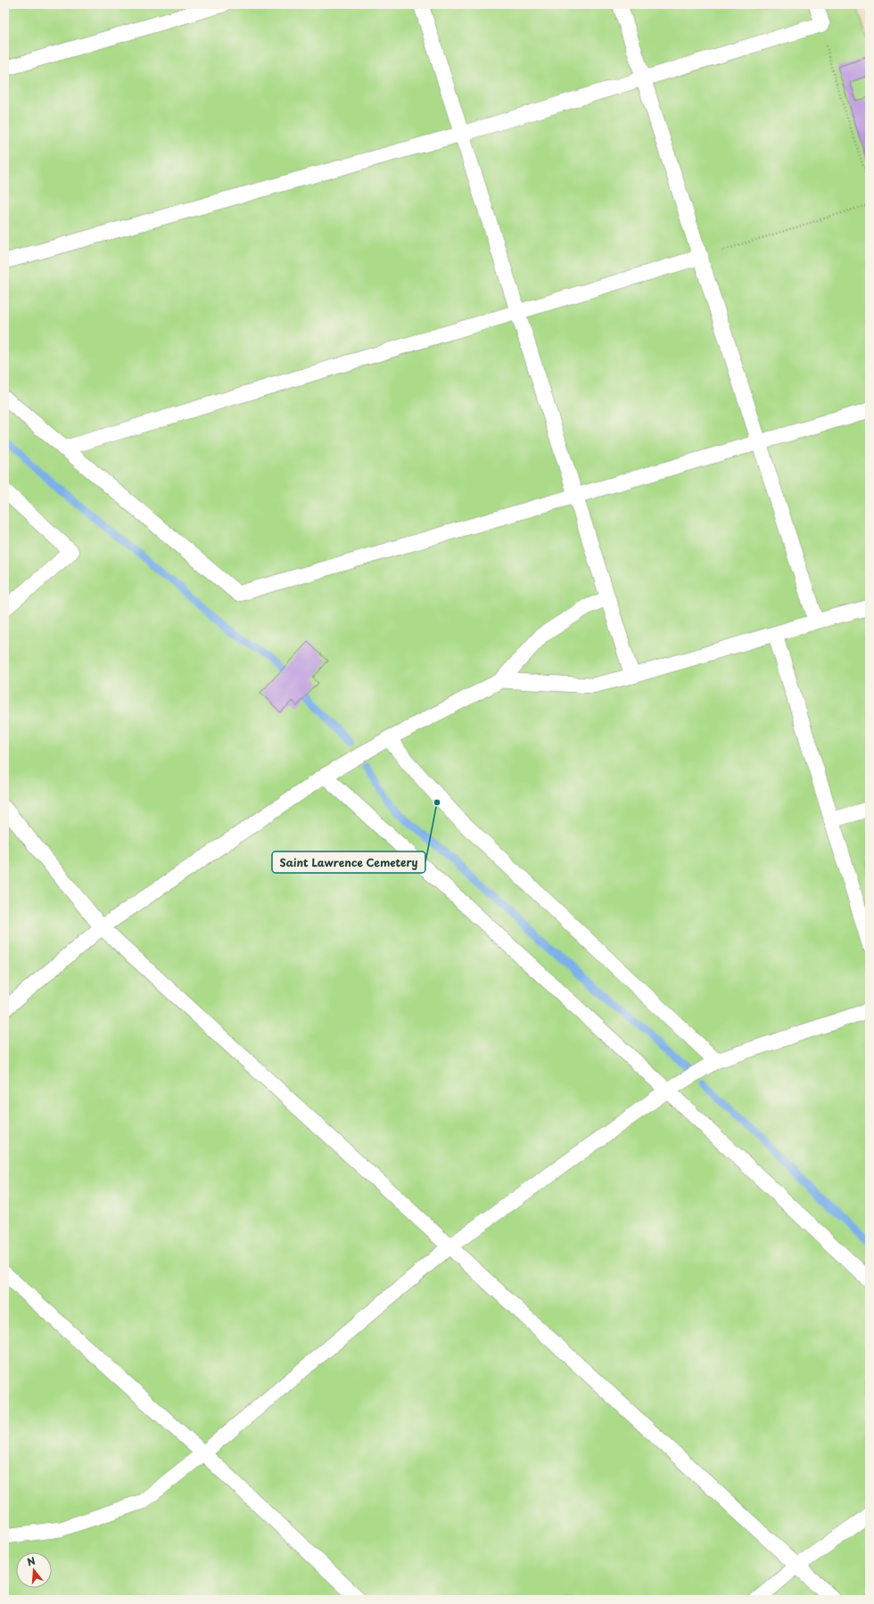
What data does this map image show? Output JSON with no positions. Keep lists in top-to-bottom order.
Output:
{
  "places": ["Saint Lawrence Cemetery"],
  "north": "top"
}
